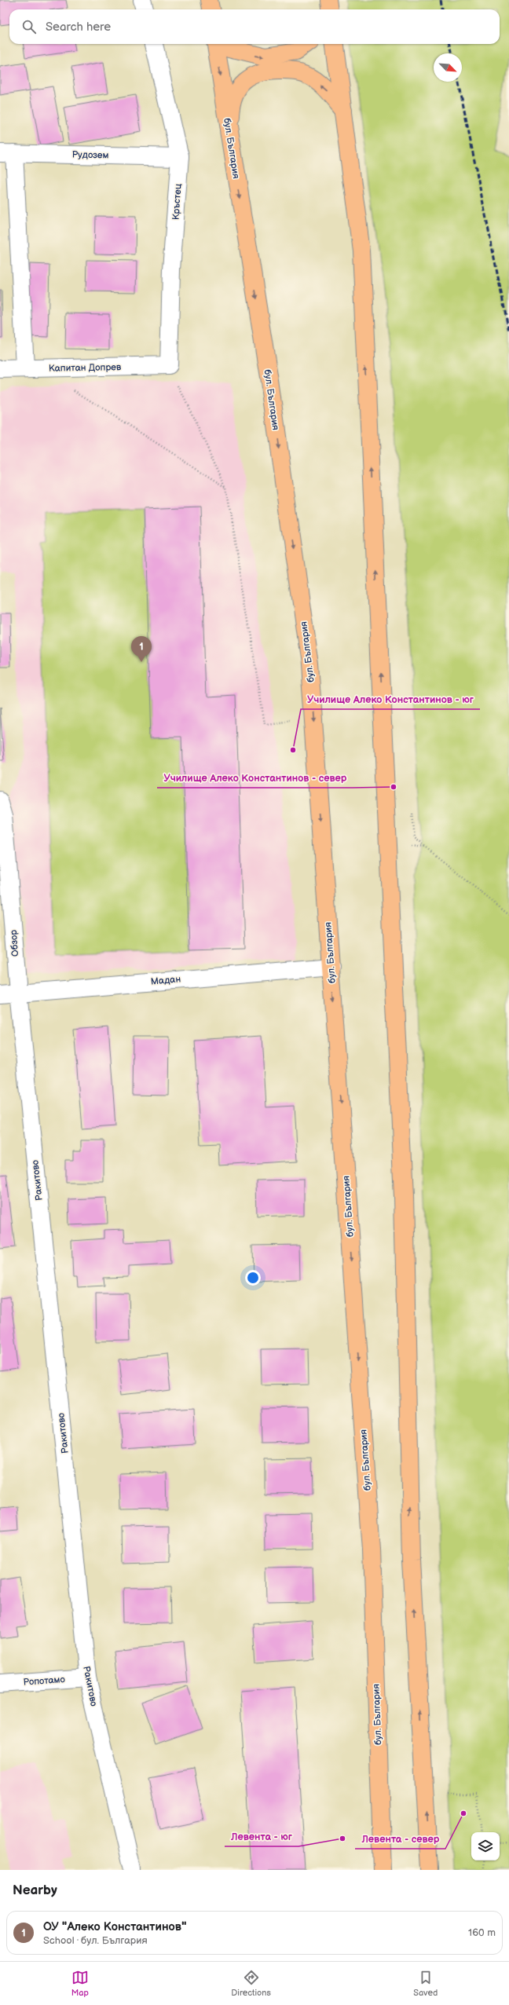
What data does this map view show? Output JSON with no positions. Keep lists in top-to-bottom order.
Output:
{
  "streets": {
    "highway": ["бул. България"],
    "street": [
      "Рудозем",
      "Кръстец",
      "Капитан Допрев",
      "Обзор",
      "Мадан",
      "Ракитово",
      "Ропотамо"
    ]
  },
  "crossings": [
    ["бул. България", "Мадан"],
    ["Рудозем", "Кръстец"],
    ["Кръстец", "Капитан Допрев"],
    ["Обзор", "Мадан"],
    ["Обзор", "Ракитово"],
    ["Мадан", "Ракитово"],
    ["Ракитово", "Ропотамо"]
  ],
  "places": [
    "Училище Алеко Константинов - юг",
    "Училище Алеко Константинов - север",
    "Левента - север",
    "Левента - юг"
  ],
  "north": "bottom right",
  "page": {
    "search": "Search here",
    "pins": "1",
    "heading": "Nearby",
    "list": [
      {
        "mark": "1",
        "name": "ОУ \"Алеко Константинов\"",
        "note": "School · бул. България",
        "value": "160 m"
      }
    ],
    "nav": ["Map", "Directions", "Saved"]
  }
}
